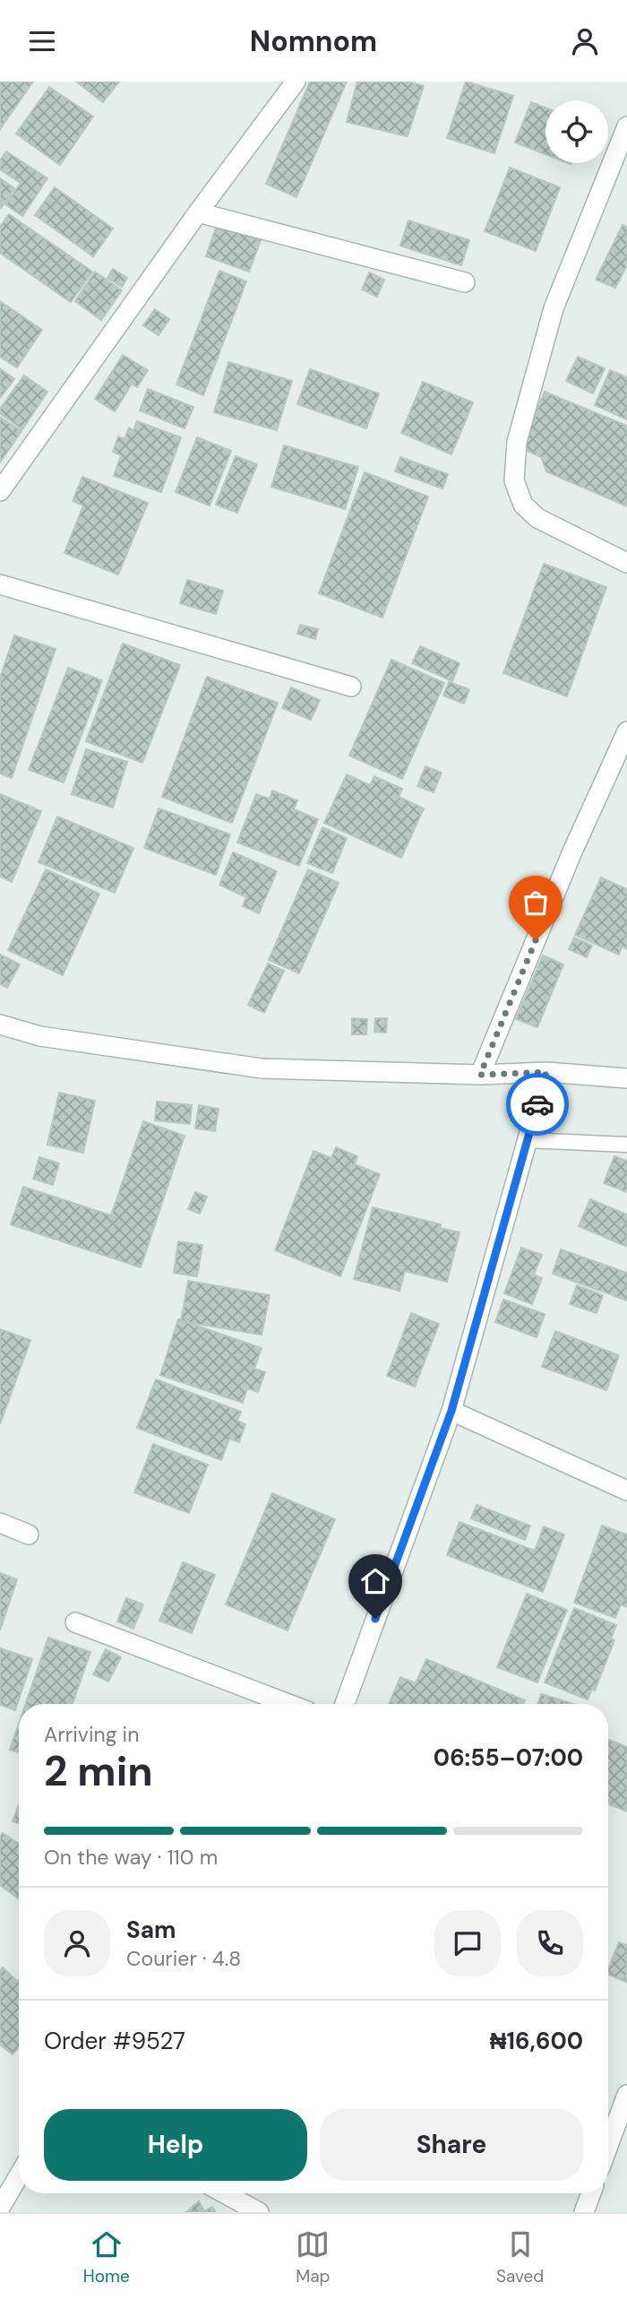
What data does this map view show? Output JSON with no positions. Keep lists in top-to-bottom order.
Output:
{
  "page": {
    "header": "Nomnom",
    "heading": ["2 min", "Arriving in", "06:55–07:00"],
    "panel": [
      "Sam",
      "Courier · 4.8",
      "Order #9527",
      "₦16,600"
    ],
    "bar": "On the way · 110 m",
    "buttons": ["Help", "Share"],
    "tabs": ["Home", "Map", "Saved"]
  }
}
